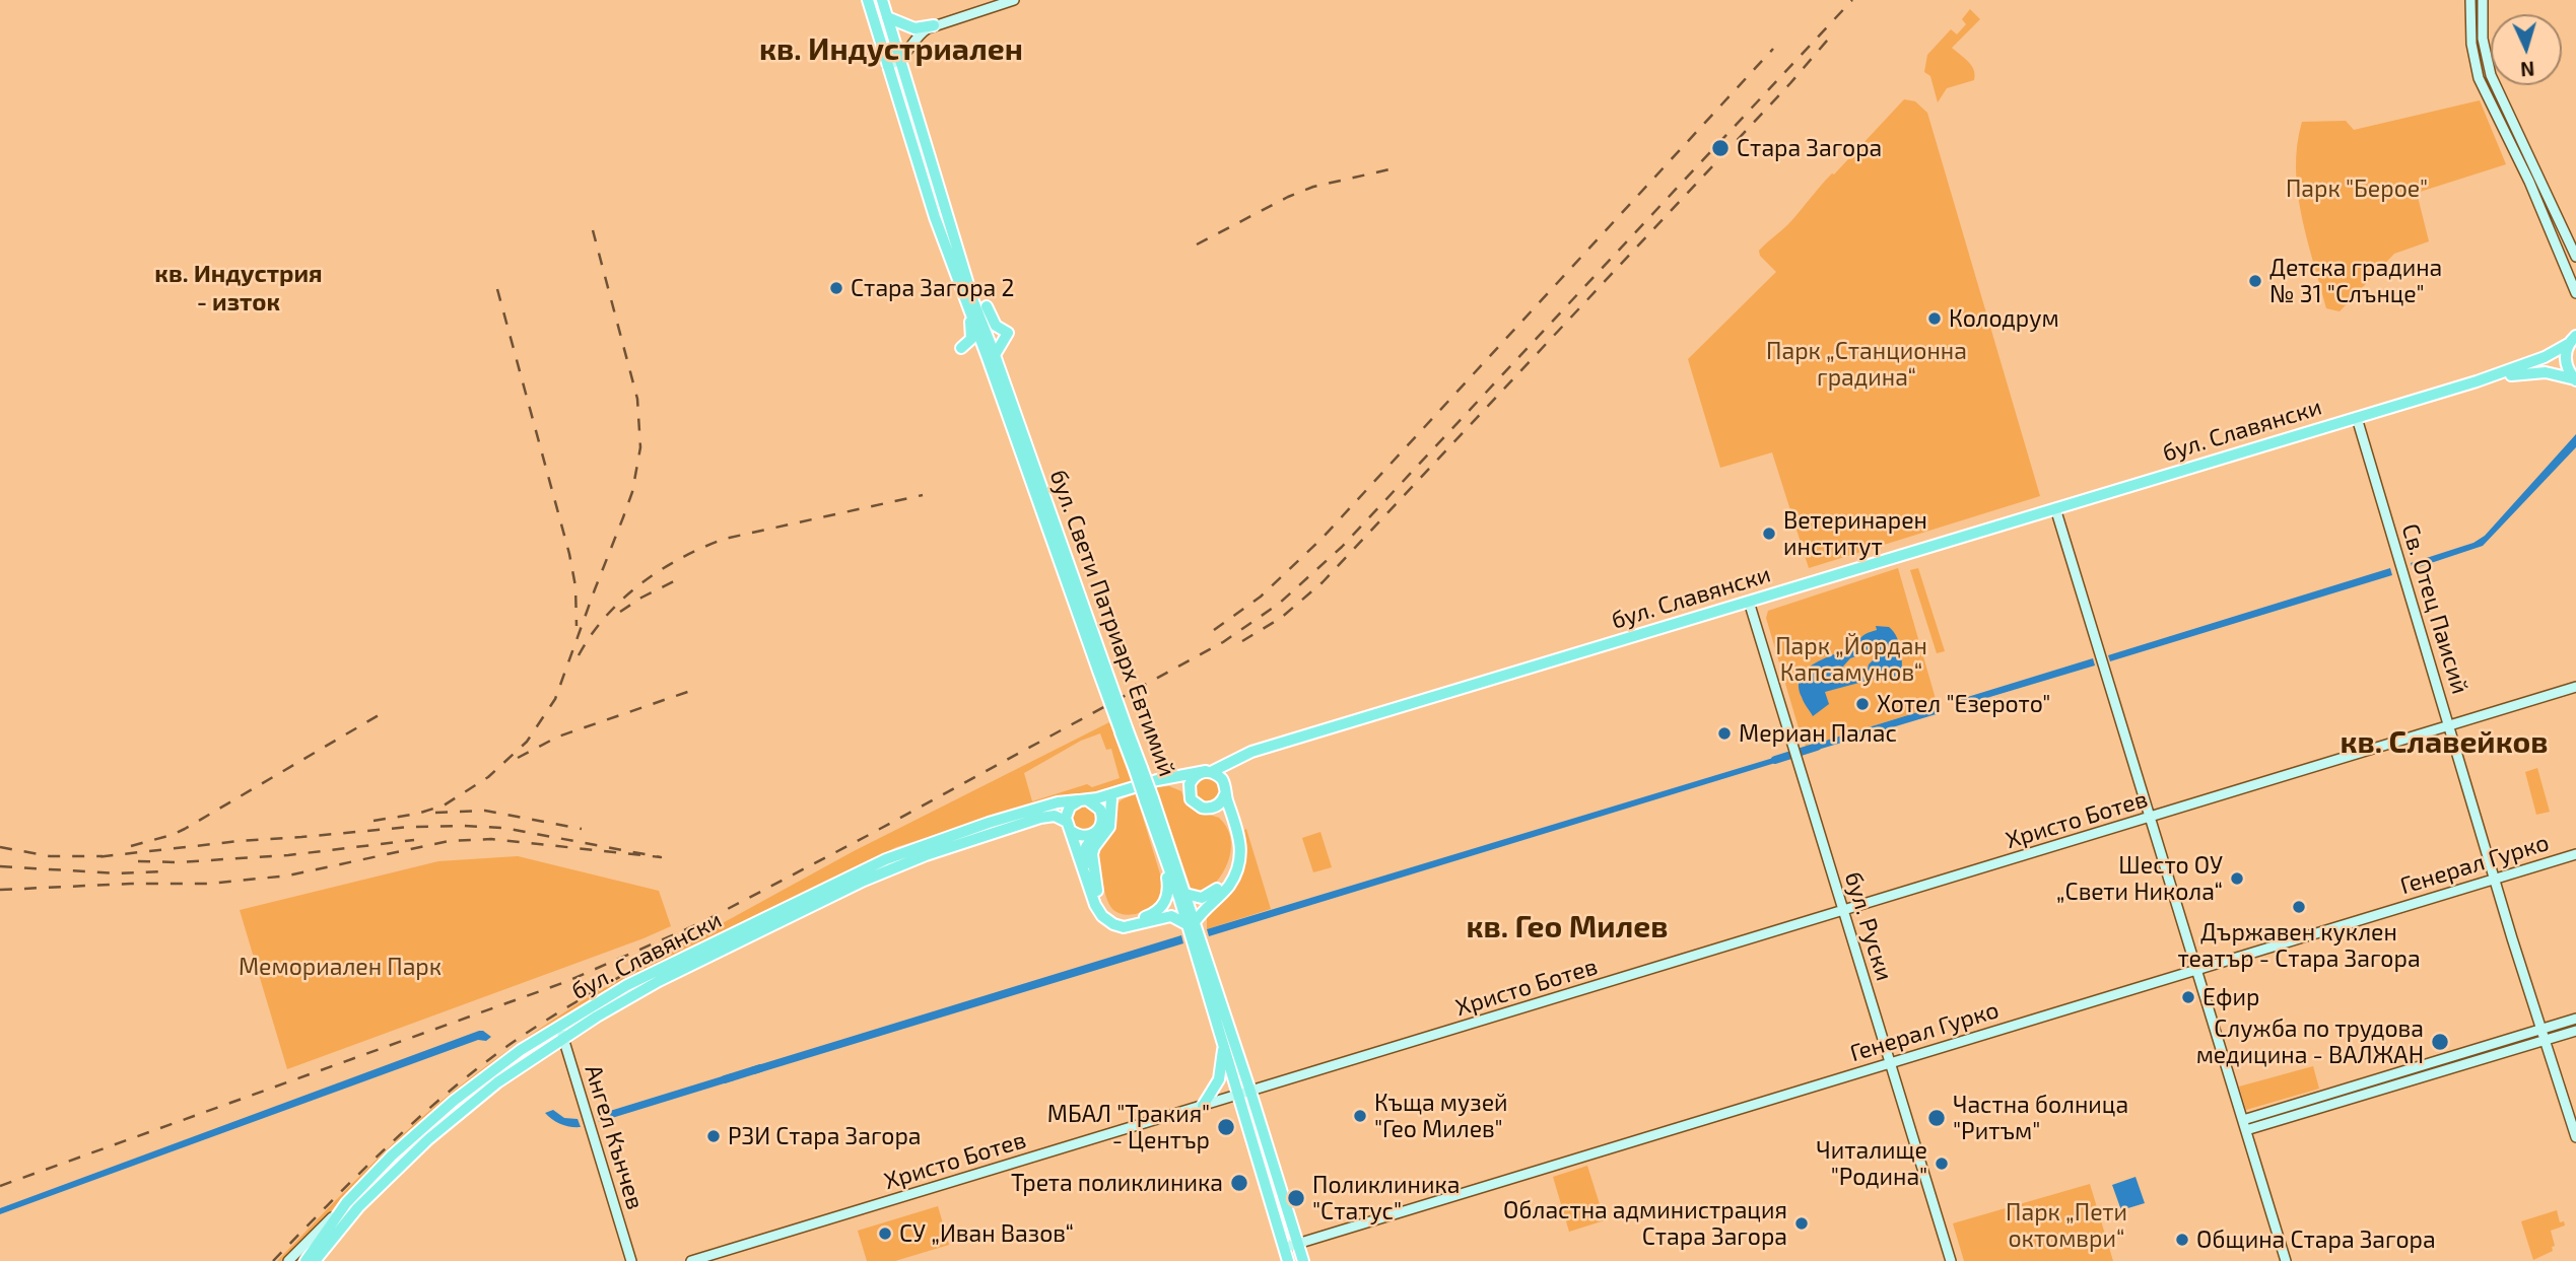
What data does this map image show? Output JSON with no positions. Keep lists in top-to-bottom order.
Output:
{
  "streets": {
    "main road": ["бул. Славянски", "бул. Свети Патриарх Евтимий"],
    "street": [
      "Св. Отец Паисий",
      "Христо Ботев",
      "Генерал Гурко",
      "бул. Руски",
      "Ангел Кънчев"
    ]
  },
  "crossings": [
    ["бул. Славянски", "Св. Отец Паисий"],
    ["бул. Славянски", "бул. Руски"],
    ["бул. Славянски", "Ангел Кънчев"],
    ["Св. Отец Паисий", "Христо Ботев"],
    ["Св. Отец Паисий", "Генерал Гурко"],
    ["бул. Свети Патриарх Евтимий", "Христо Ботев"],
    ["бул. Свети Патриарх Евтимий", "Генерал Гурко"],
    ["Христо Ботев", "бул. Руски"],
    ["Генерал Гурко", "бул. Руски"]
  ],
  "districts": [
    "кв. Индустриален",
    "кв. Индустрия - изток",
    "кв. Славейков",
    "кв. Гео Милев"
  ],
  "parks": [
    "Парк \"Берое\"",
    "Парк „Станционна градина“",
    "Парк „Йордан Капсамунов“",
    "Мемориален Парк",
    "Парк „Пети октомври“"
  ],
  "places": [
    "Стара Загора",
    "Детска градина № 31 \"Слънце\"",
    "Стара Загора 2",
    "Колодрум",
    "Ветеринарен институт",
    "Хотел \"Езерото\"",
    "Мериан Палас",
    "Шесто ОУ „Свети Никола“",
    "Държавен куклен театър - Стара Загора",
    "Ефир",
    "Служба по трудова медицина - ВАЛЖАН",
    "Къща музей \"Гео Милев\"",
    "Частна болница \"Ритъм\"",
    "МБАЛ \"Тракия\" - Център",
    "РЗИ Стара Загора",
    "Читалище \"Родина\"",
    "Трета поликлиника",
    "Поликлиника \"Статус\"",
    "Областна администрация Стара Загора",
    "СУ „Иван Вазов“",
    "Община Стара Загора"
  ],
  "north": "bottom"
}
